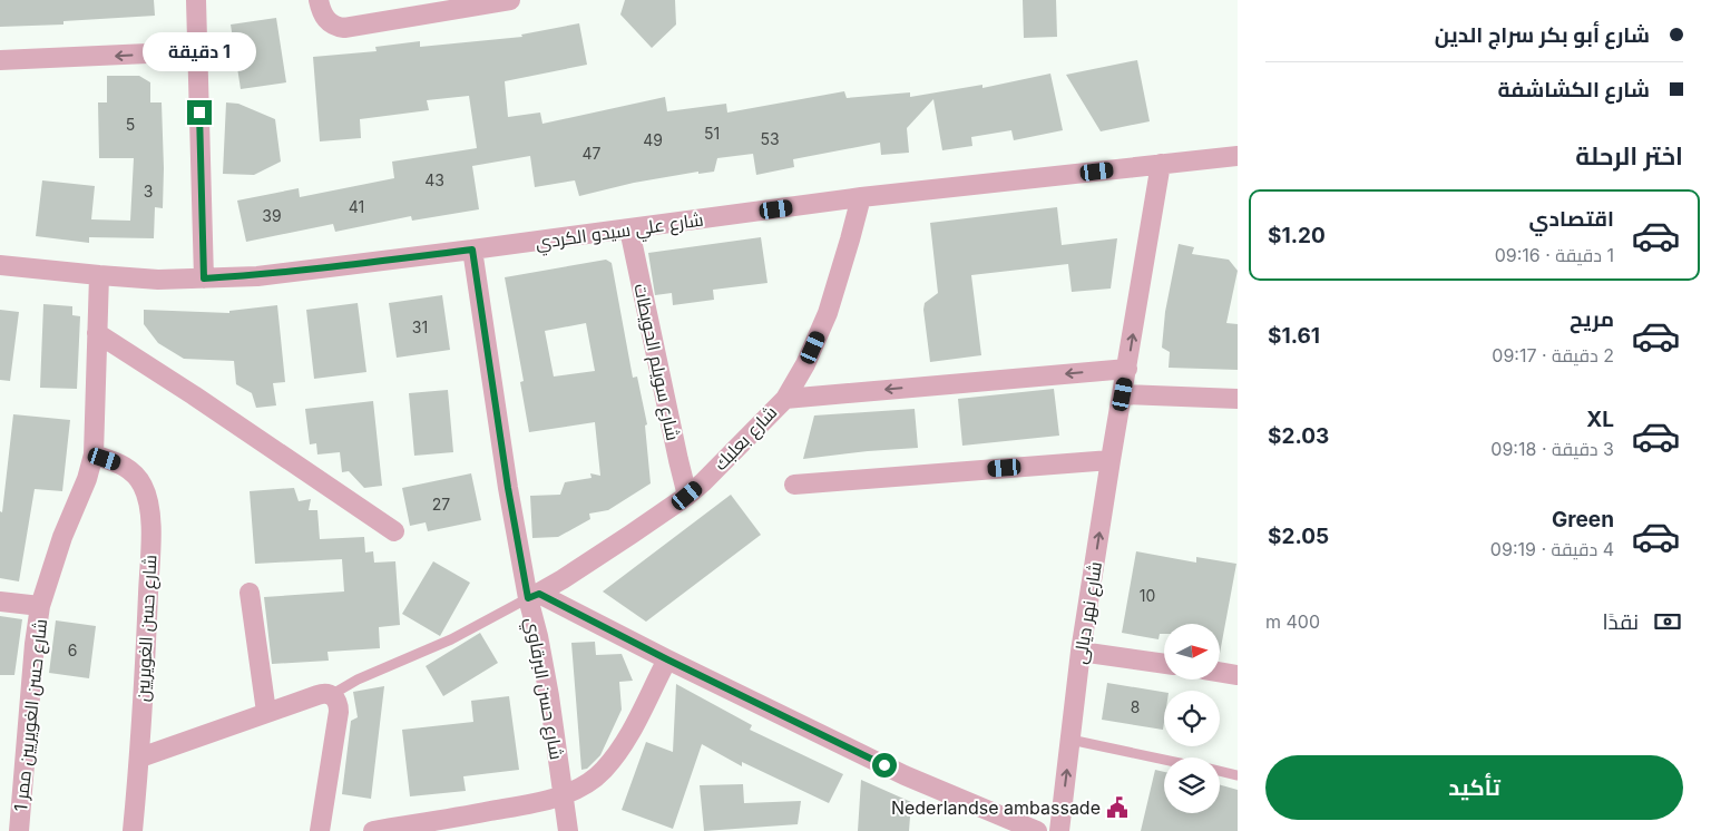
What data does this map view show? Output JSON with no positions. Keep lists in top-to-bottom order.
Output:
{
  "streets": {
    "street": [
      "شارع علي سيدو الكردي",
      "شارع سويلم الحويطات",
      "شارع بعلبك",
      "شارع نهر ديالى",
      "شارع حسن الغويريين",
      "شارع حسن البرقاوي",
      "شارع حسن الغويريين ممر 1"
    ]
  },
  "crossings": [
    ["شارع علي سيدو الكردي", "شارع سويلم الحويطات"],
    ["شارع علي سيدو الكردي", "شارع بعلبك"],
    ["شارع علي سيدو الكردي", "شارع نهر ديالى"],
    ["شارع علي سيدو الكردي", "شارع حسن البرقاوي"],
    ["شارع علي سيدو الكردي", "شارع حسن الغويريين ممر 1"],
    ["شارع سويلم الحويطات", "شارع بعلبك"],
    ["شارع بعلبك", "شارع حسن البرقاوي"],
    ["شارع حسن الغويريين", "شارع حسن الغويريين ممر 1"]
  ],
  "one_way": ["شارع نهر ديالى"],
  "places": {
    "public building": ["Nederlandse ambassade"]
  },
  "house_numbers": [
    "5",
    "51",
    "53",
    "49",
    "47",
    "43",
    "3",
    "41",
    "39",
    "31",
    "27",
    "10",
    "6",
    "8"
  ],
  "north": "right",
  "page": {
    "banner": ["شارع أبو بكر سراج الدين", "شارع الكشاشفة"],
    "bubble": "1 دقيقة",
    "heading": "اختر الرحلة",
    "list": [
      {
        "name": "اقتصادي",
        "note": "1 دقيقة · 09:16",
        "value": "$1.20"
      },
      {
        "name": "مريح",
        "note": "2 دقيقة · 09:17",
        "value": "$1.61"
      },
      {
        "name": "XL",
        "note": "3 دقيقة · 09:18",
        "value": "$2.03"
      },
      {
        "name": "Green",
        "note": "4 دقيقة · 09:19",
        "value": "$2.05"
      }
    ],
    "pay": ["نقدًا", "400 m"],
    "buttons": "تأكيد"
  }
}
